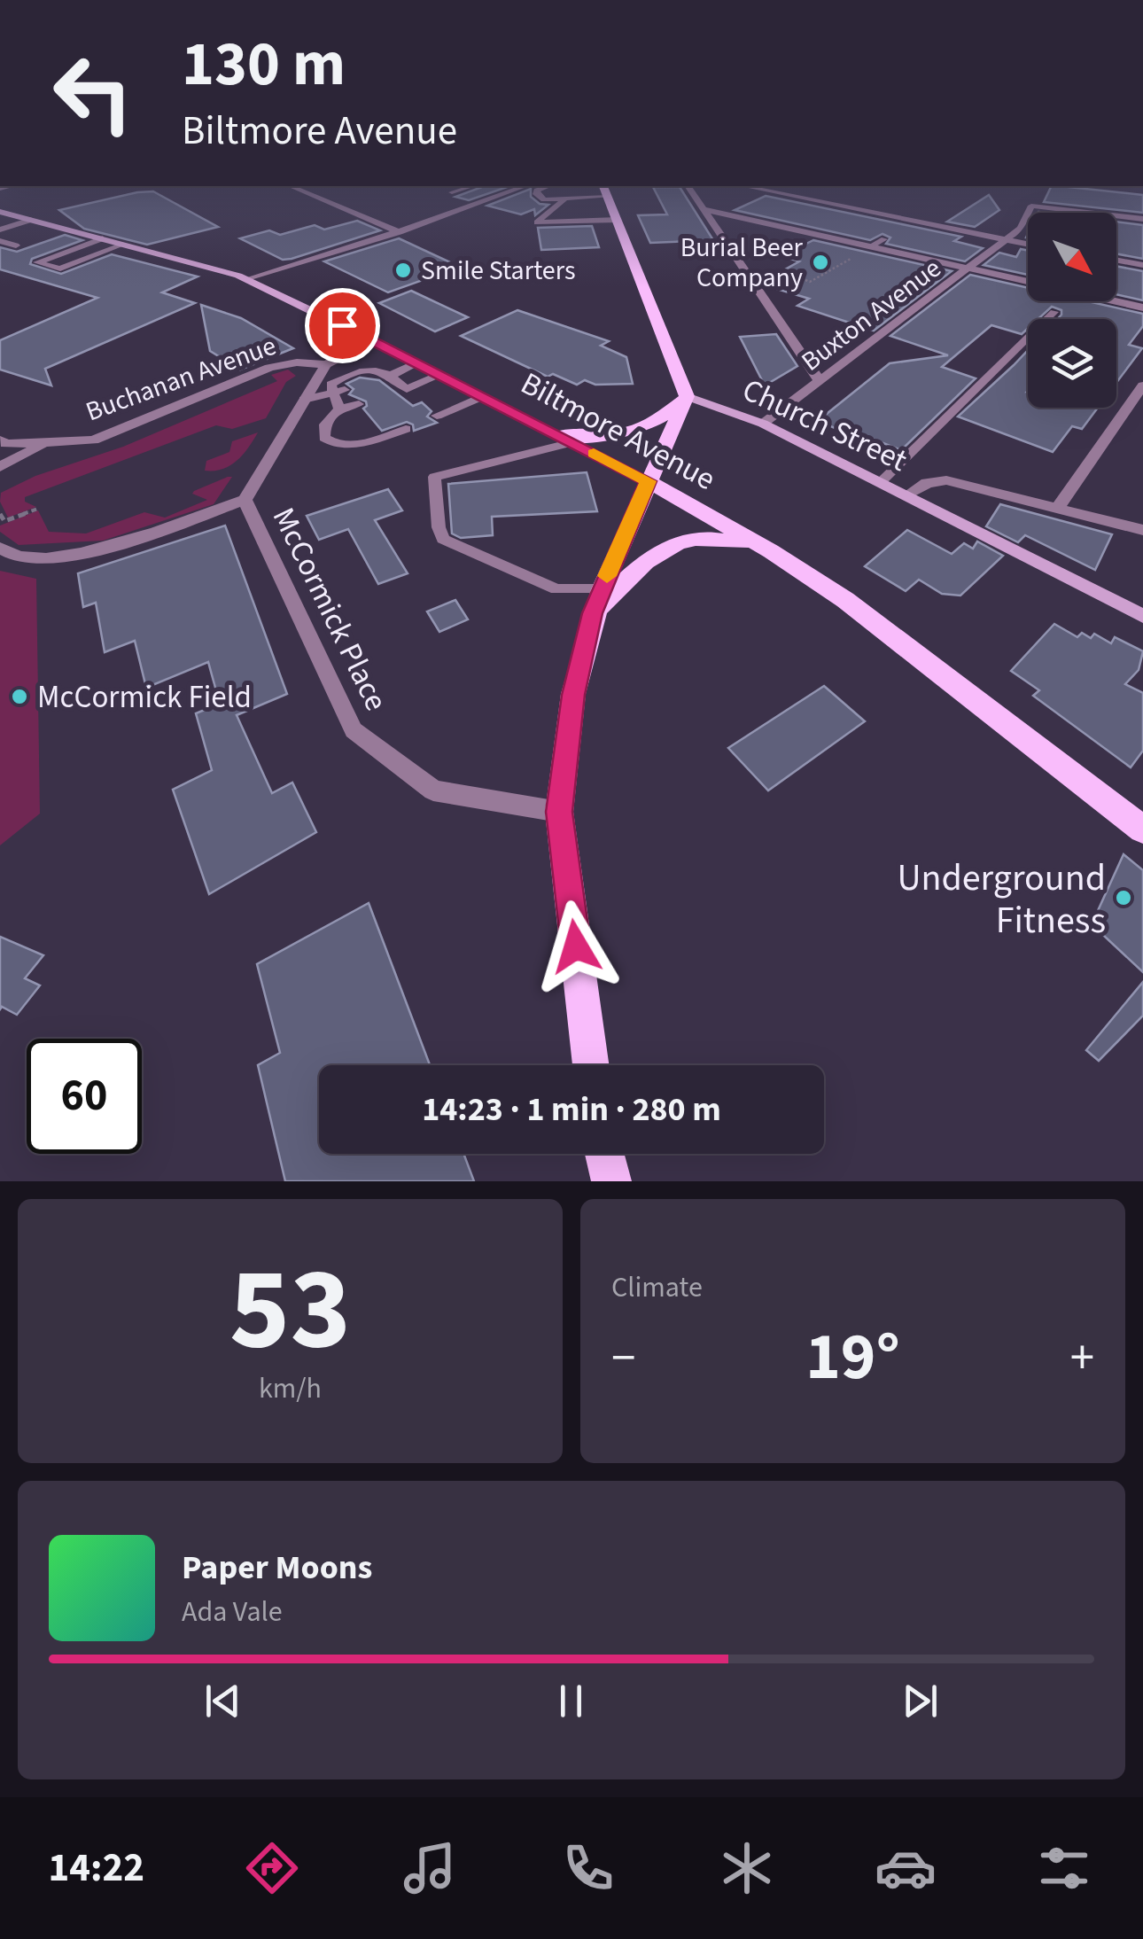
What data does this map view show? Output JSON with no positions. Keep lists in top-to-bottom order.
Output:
{
  "streets": {
    "main road": ["Church Street", "Biltmore Avenue"],
    "street": ["Buxton Avenue", "Buchanan Avenue", "McCormick Place"]
  },
  "crossings": [
    ["Buxton Avenue", "Church Street"],
    ["Buchanan Avenue", "McCormick Place"]
  ],
  "places": [
    "Burial Beer Company",
    "Smile Starters",
    "McCormick Field",
    "Underground Fitness"
  ],
  "north": "bottom right",
  "page": {
    "turn": ["130 m", "Biltmore Avenue"],
    "limit": "60",
    "trip": "14:23 · 1 min · 280 m",
    "tile": [
      ["53", "km/h"],
      "Climate"
    ],
    "heat": ["−", "19°", "+"],
    "song": ["Paper Moons", "Ada Vale"],
    "tabs": "14:22"
  }
}
